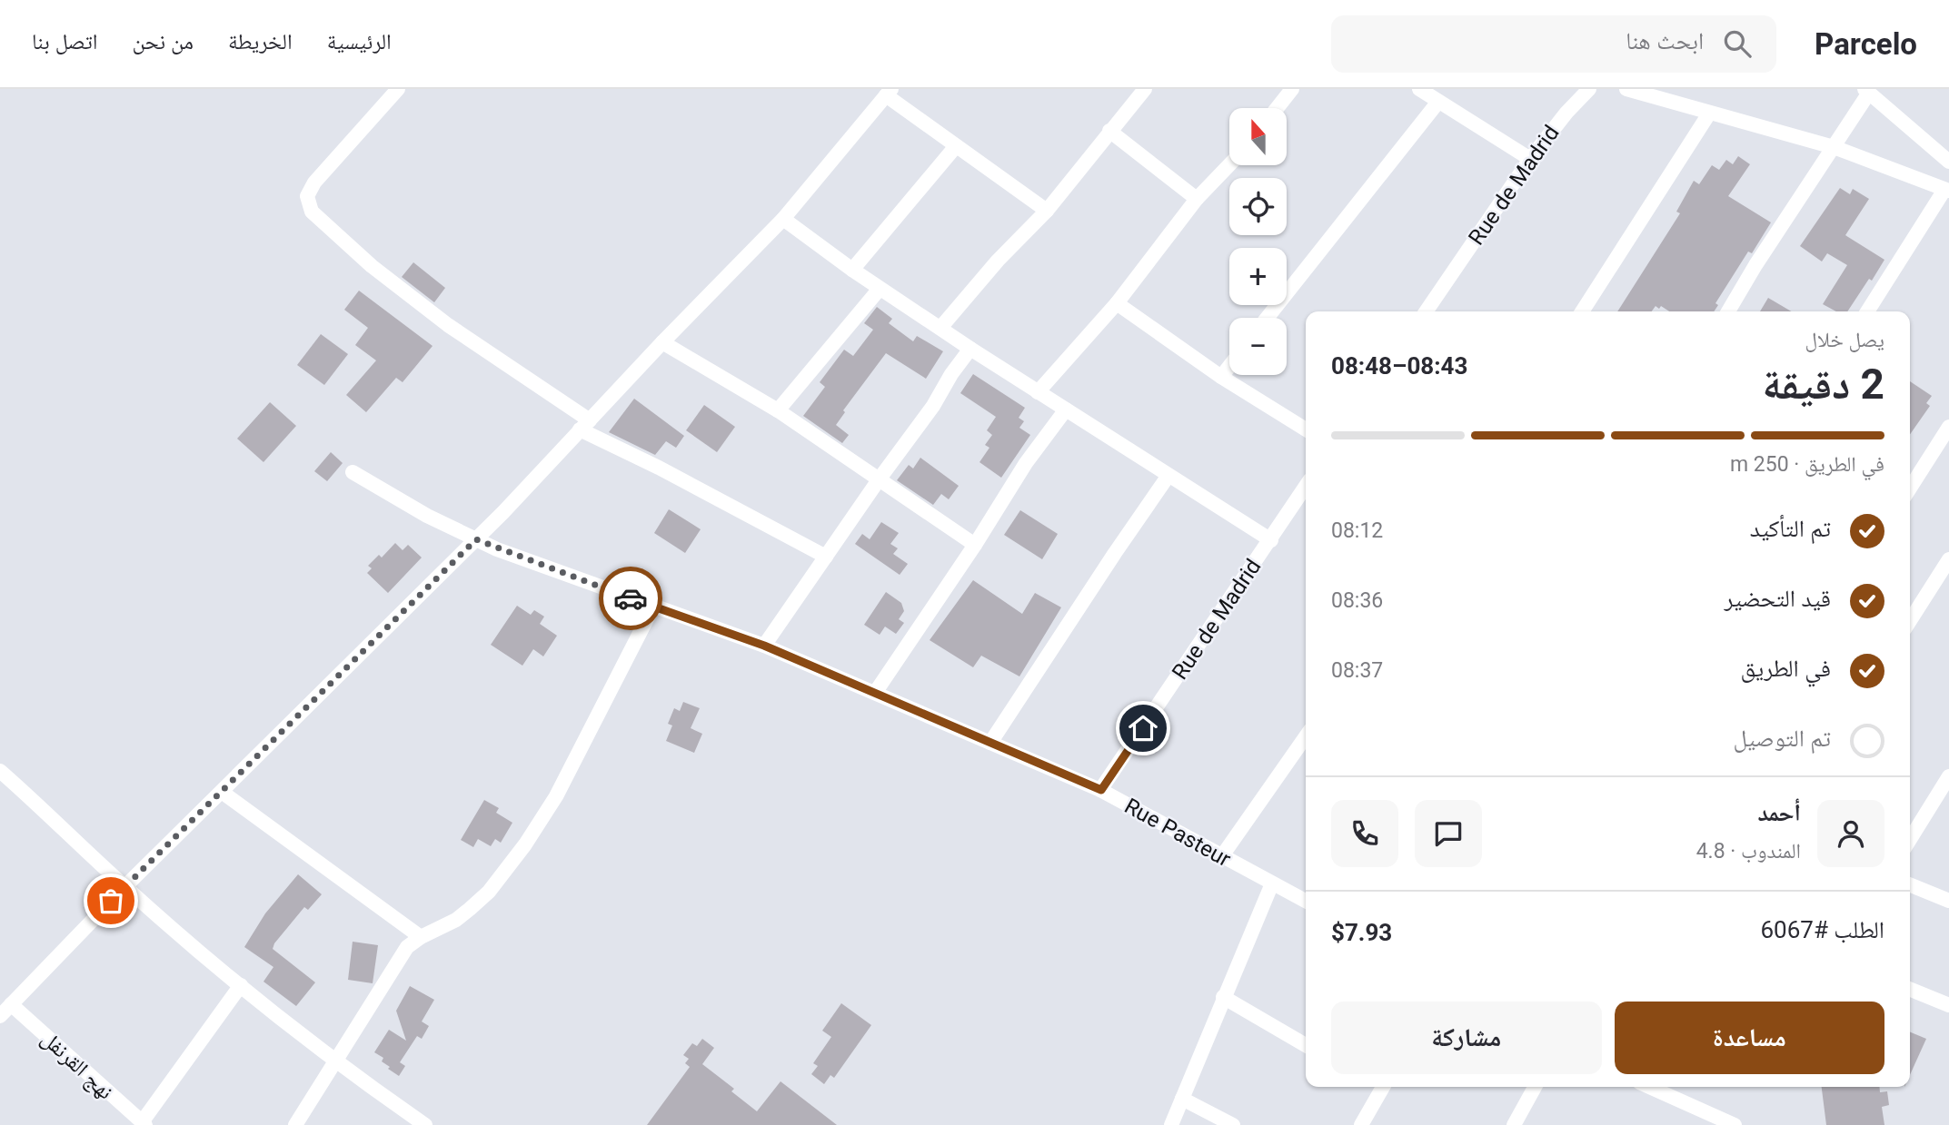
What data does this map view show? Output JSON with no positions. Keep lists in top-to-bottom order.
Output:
{
  "streets": {
    "street": ["Rue de Madrid", "Rue Pasteur", "نهج القرنفل"]
  },
  "crossings": [
    ["Rue de Madrid", "Rue Pasteur"]
  ],
  "north": "top",
  "page": {
    "header": "Parcelo",
    "search": "ابحث هنا",
    "nav": [
      "الرئيسية",
      "الخريطة",
      "من نحن",
      "اتصل بنا"
    ],
    "map_buttons": ["+", "−"],
    "heading": ["2 دقيقة", "يصل خلال", "08:43–08:48"],
    "panel": [
      "أحمد",
      "المندوب · 4.8",
      "الطلب #6067",
      "$7.93"
    ],
    "bar": "في الطريق · 250 m",
    "list": [
      ["تم التأكيد", "08:12"],
      ["قيد التحضير", "08:36"],
      ["في الطريق", "08:37"],
      "تم التوصيل"
    ],
    "buttons": ["مساعدة", "مشاركة"]
  }
}
